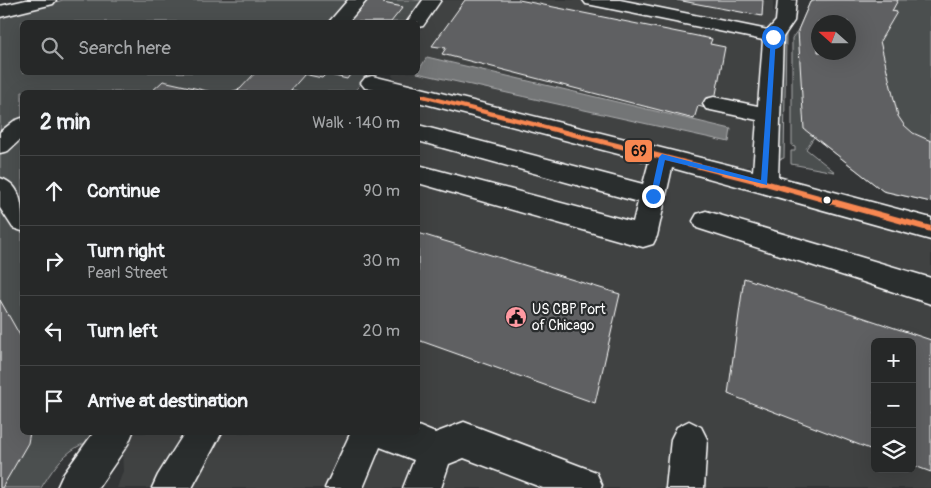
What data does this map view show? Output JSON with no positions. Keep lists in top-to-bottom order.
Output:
{
  "places": {
    "public building": ["US CBP Port of Chicago"]
  },
  "lines": ["transit line 69"],
  "north": "left",
  "page": {
    "search": "Search here",
    "heading": ["2 min", "Walk · 140 m"],
    "list": [
      ["Continue", "90 m"],
      ["Turn right", "Pearl Street", "30 m"],
      ["Turn left", "20 m"],
      "Arrive at destination"
    ],
    "map_buttons": ["+", "−"]
  }
}
